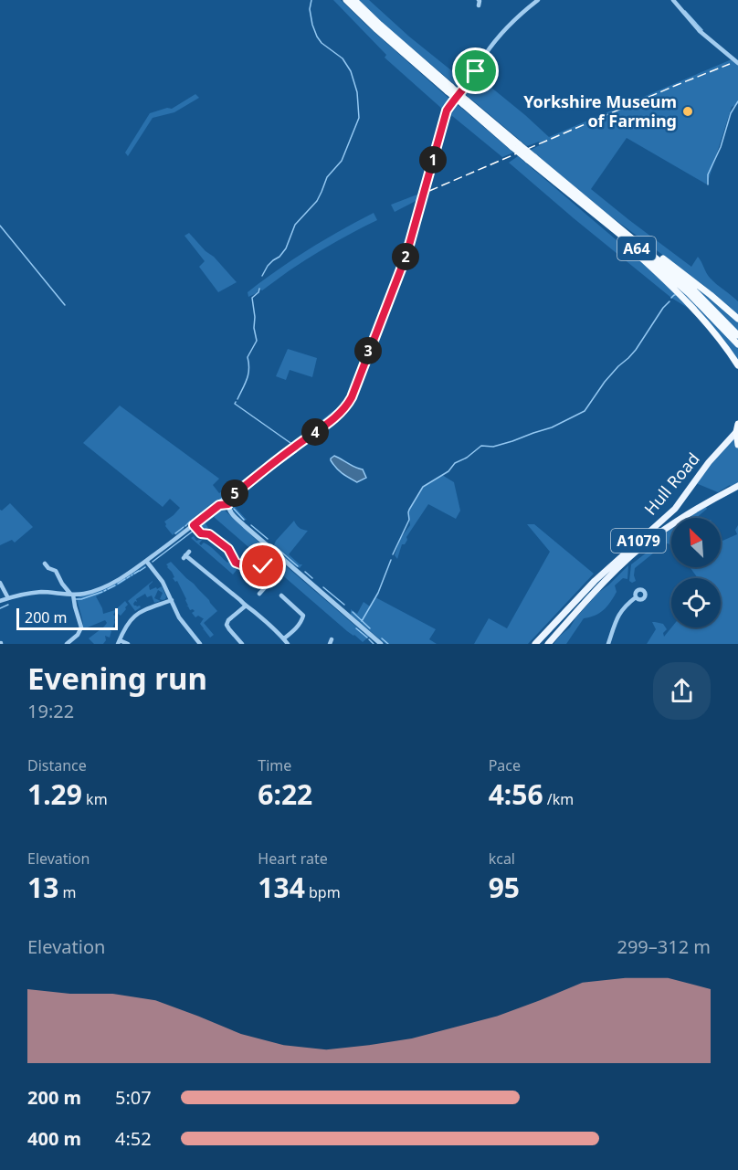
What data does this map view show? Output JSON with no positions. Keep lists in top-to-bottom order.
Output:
{
  "streets": {
    "highway": ["A64"],
    "main road": ["Hull Road", "A1079"]
  },
  "places": ["Yorkshire Museum of Farming"],
  "scale_bar": "200 m",
  "north": "top left",
  "page": {
    "pins": [
      "1",
      "2",
      "3",
      "4",
      "5"
    ],
    "scale": "200 m",
    "heading": ["Evening run", "19:22"],
    "stats": [
      ["Distance", "1.29 km"],
      ["Time", "6:22"],
      ["Pace", "4:56 /km"],
      ["Elevation", "13 m"],
      ["Heart rate", "134 bpm"],
      ["kcal", "95"]
    ],
    "chart": ["Elevation", "299–312 m"],
    "list": [
      {
        "name": "200 m",
        "note": "5:07"
      },
      {
        "name": "400 m",
        "note": "4:52"
      }
    ]
  }
}
